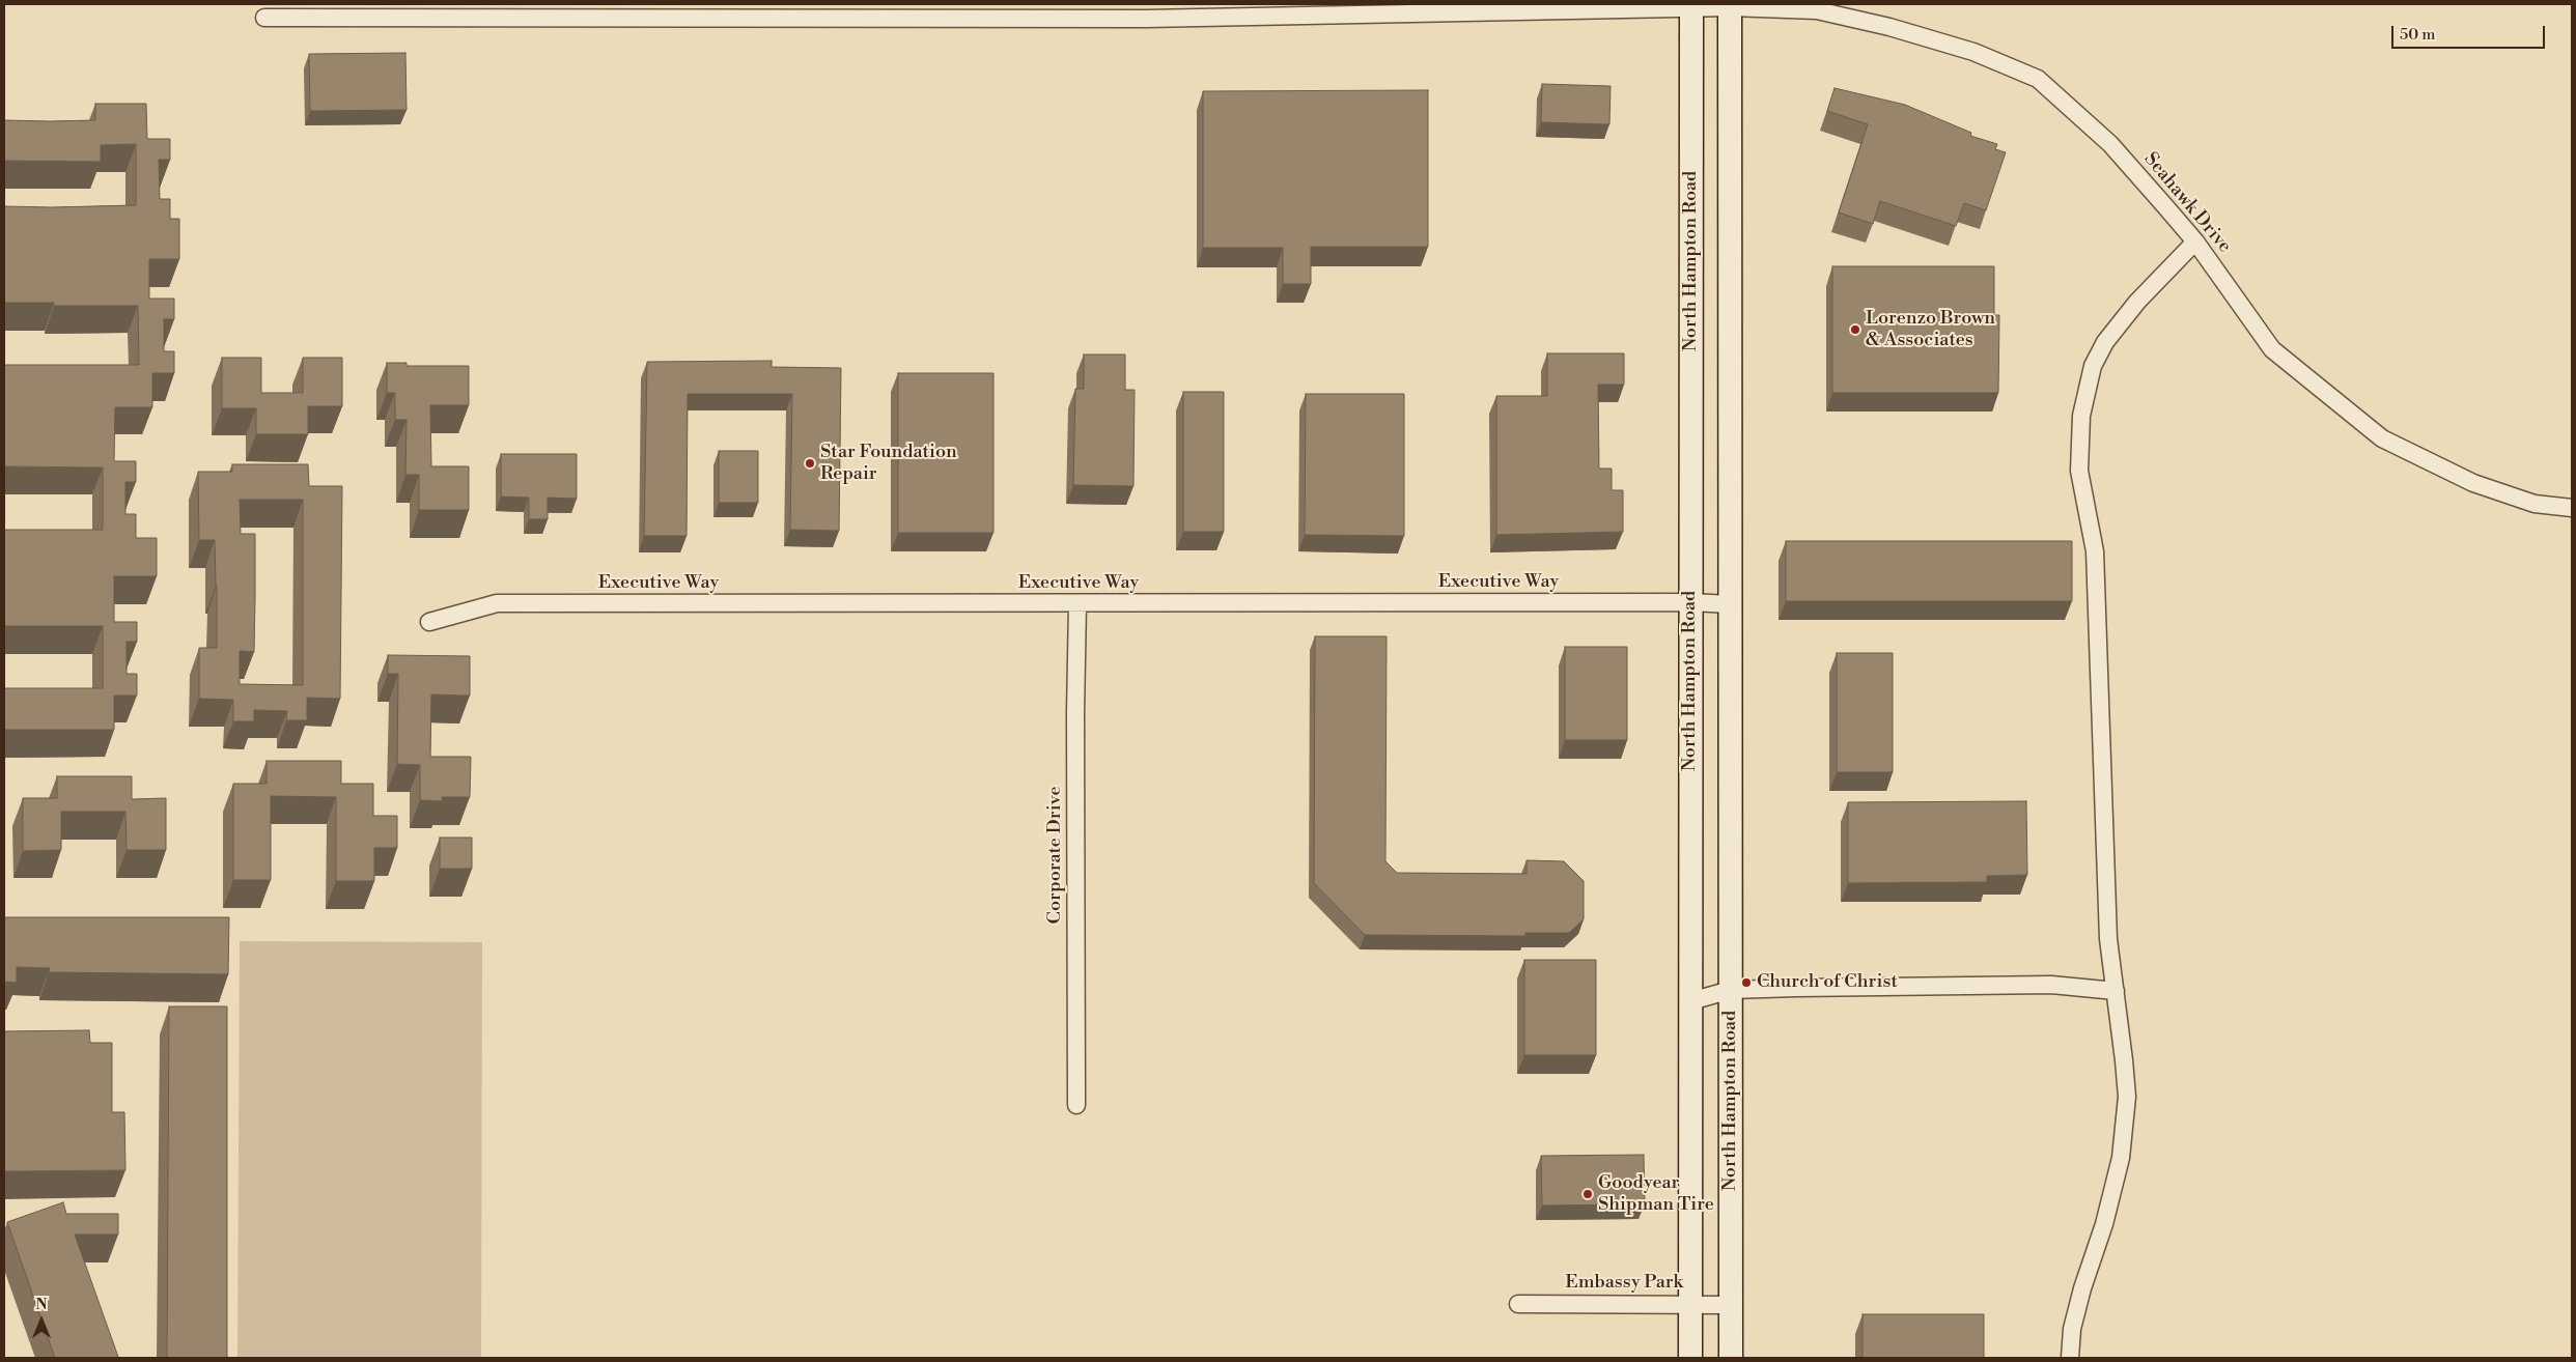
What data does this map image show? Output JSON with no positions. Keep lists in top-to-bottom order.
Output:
{
  "streets": {
    "main road": ["North Hampton Road"],
    "street": [
      "Seahawk Drive",
      "Executive Way",
      "Corporate Drive",
      "Embassy Park"
    ]
  },
  "crossings": [
    ["Seahawk Drive", "North Hampton Road"],
    ["North Hampton Road", "Executive Way"],
    ["North Hampton Road", "Embassy Park"],
    ["Executive Way", "Corporate Drive"]
  ],
  "places": [
    "Lorenzo Brown & Associates",
    "Star Foundation Repair",
    "Church of Christ",
    "Goodyear Shipman Tire"
  ],
  "scale_bar": "50 m",
  "north": "top"
}
